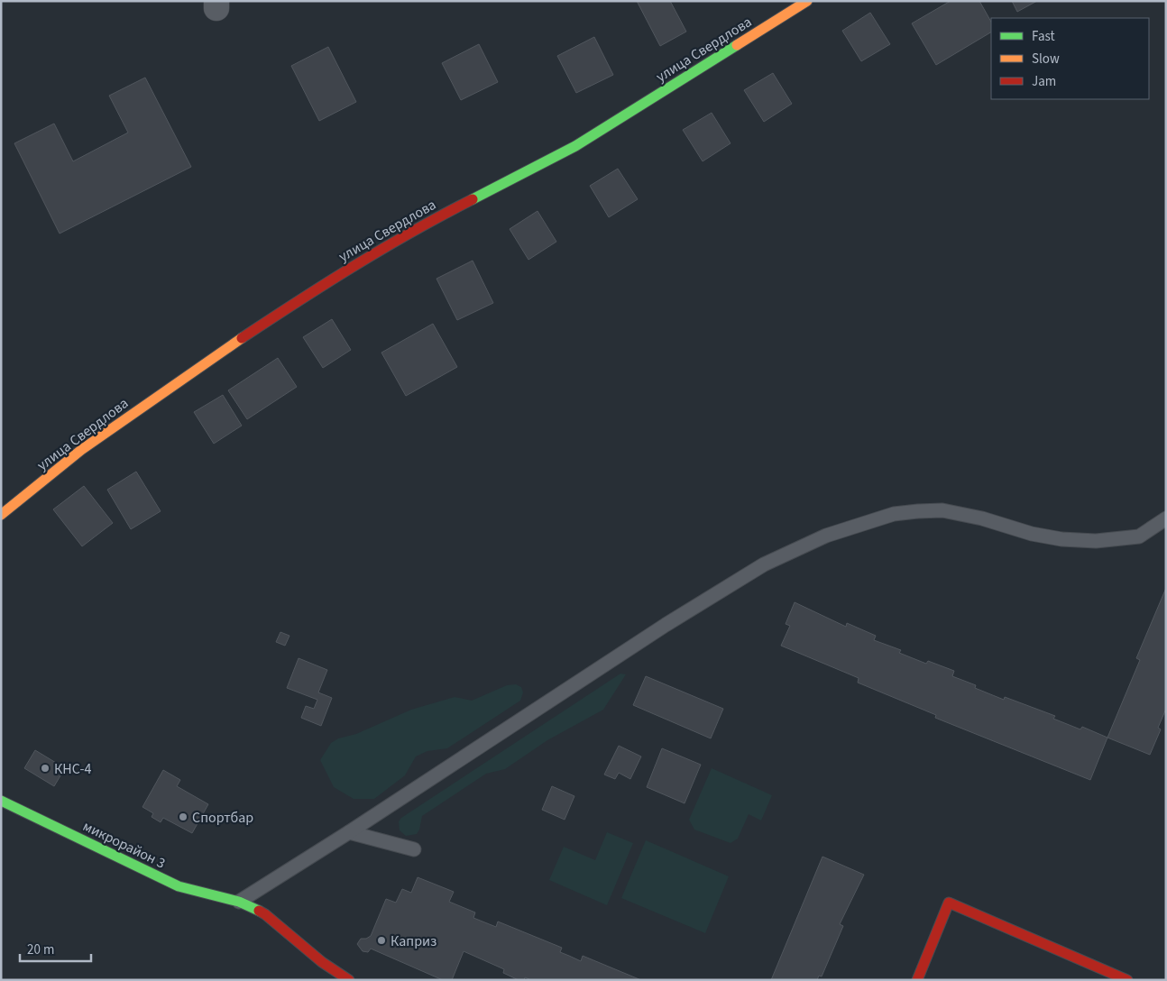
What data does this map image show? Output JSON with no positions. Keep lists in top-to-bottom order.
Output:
{
  "streets": {
    "street": ["улица Свердлова", "микрорайон 3"]
  },
  "places": ["КНС-4", "Спортбар", "Каприз"],
  "legend": ["Fast", "Slow", "Jam"],
  "scale_bar": "20 m"
}
